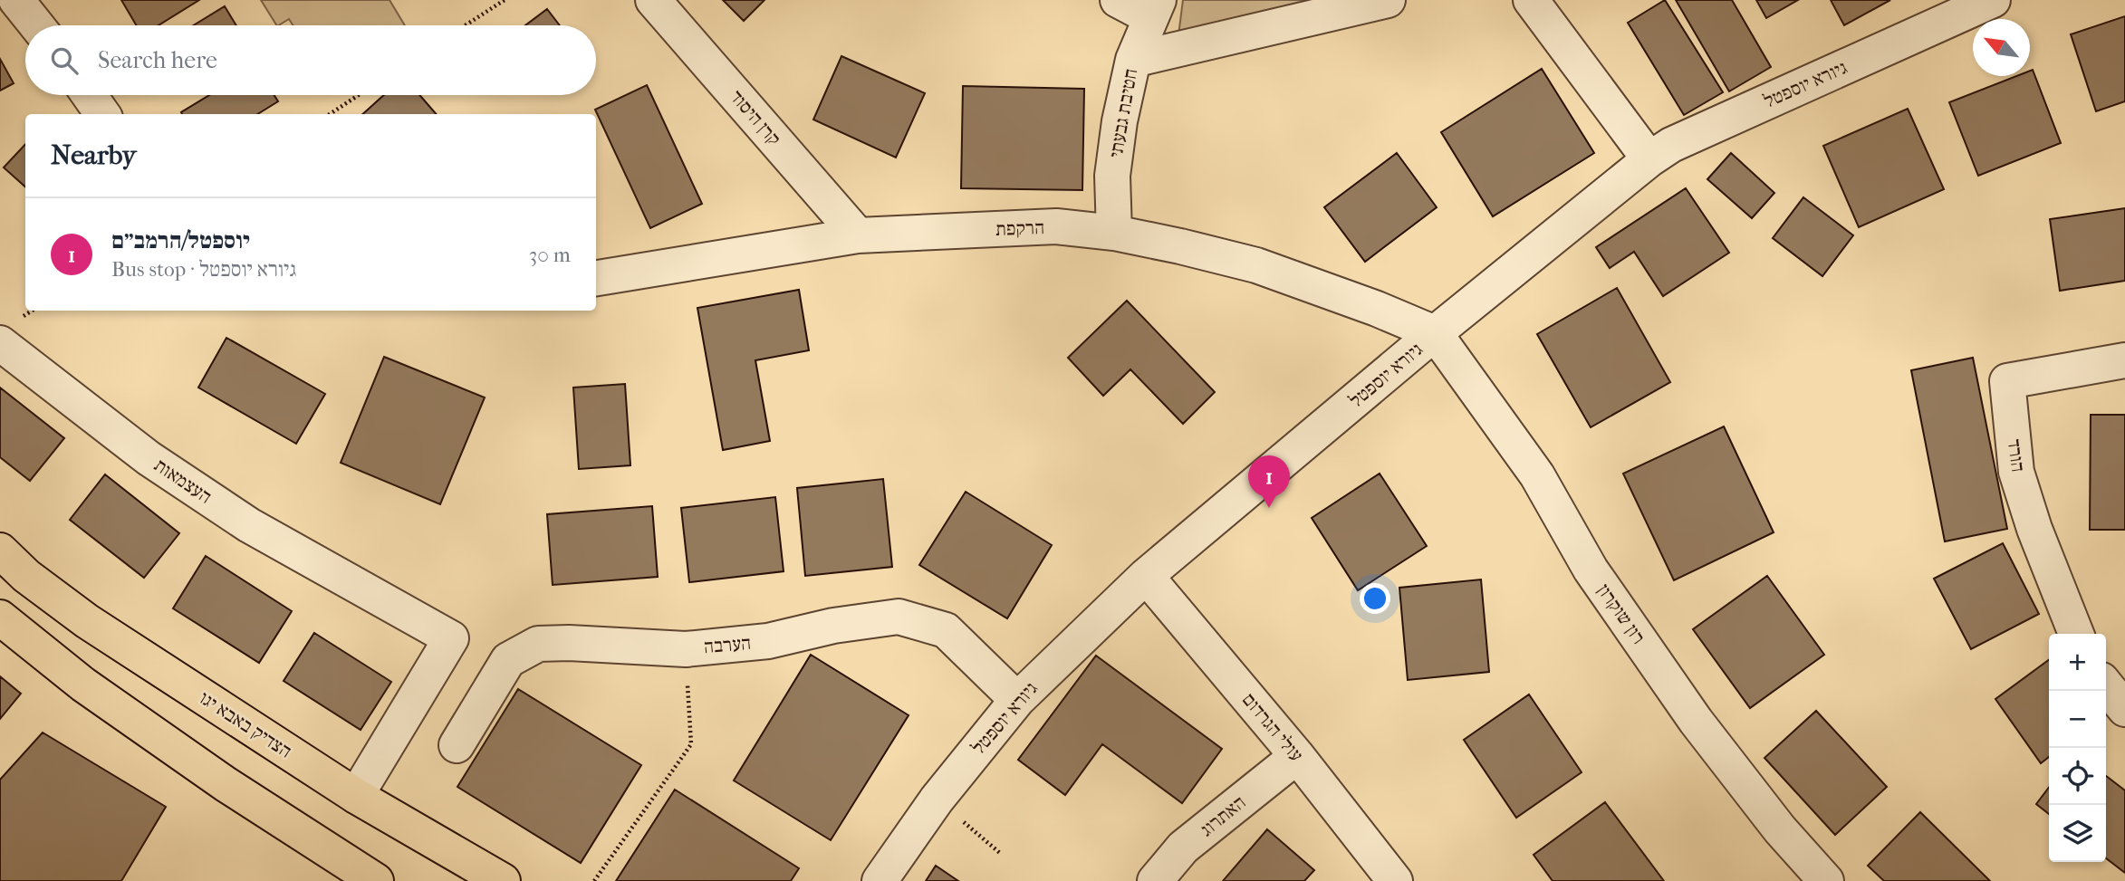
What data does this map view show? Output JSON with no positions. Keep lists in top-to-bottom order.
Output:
{
  "streets": {
    "main road": ["הצדיק באבא יגו"],
    "street": [
      "גיורא יוספטל",
      "חטיבת גבעתי",
      "קרן היסוד",
      "הרקפת",
      "הורד",
      "העצמאות",
      "רון שוקרון",
      "הערבה",
      "עולי הגרדום",
      "האתרוג"
    ]
  },
  "crossings": [
    ["גיורא יוספטל", "הרקפת"],
    ["גיורא יוספטל", "רון שוקרון"],
    ["גיורא יוספטל", "הערבה"],
    ["גיורא יוספטל", "עולי הגרדום"],
    ["חטיבת גבעתי", "הרקפת"],
    ["קרן היסוד", "הרקפת"],
    ["הרקפת", "רון שוקרון"],
    ["העצמאות", "הצדיק באבא יגו"],
    ["עולי הגרדום", "האתרוג"]
  ],
  "north": "top left",
  "page": {
    "search": "Search here",
    "heading": "Nearby",
    "list": [
      {
        "mark": "1",
        "name": "יוספטל/הרמב״ם",
        "note": "Bus stop · גיורא יוספטל",
        "value": "30 m"
      }
    ],
    "pins": "1",
    "map_buttons": ["+", "−"]
  }
}
